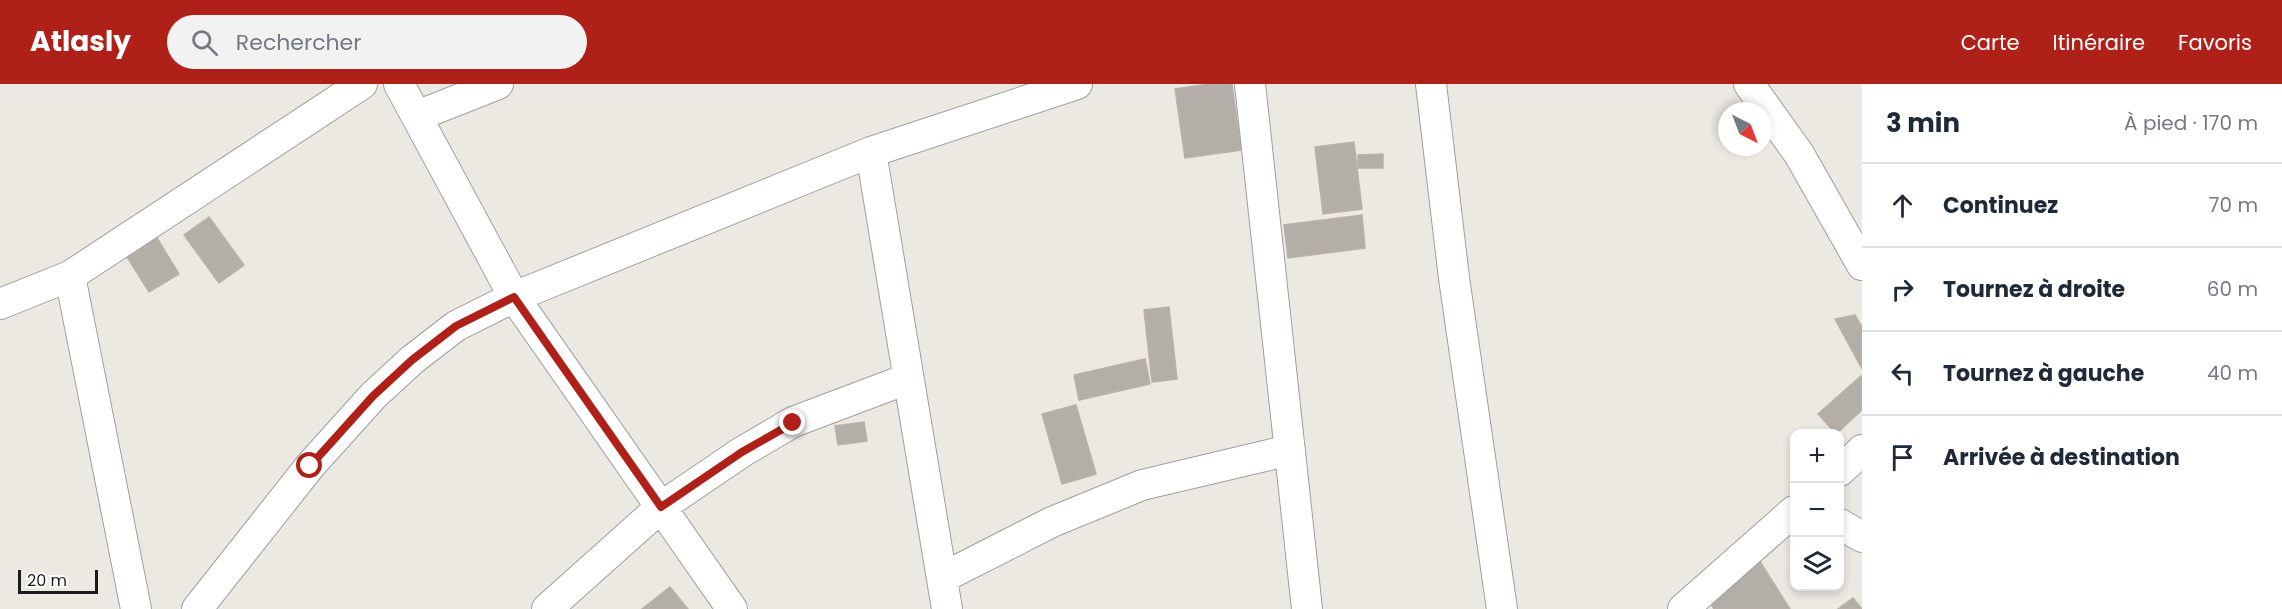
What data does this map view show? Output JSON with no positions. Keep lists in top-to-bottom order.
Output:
{
  "scale_bar": "20 m",
  "north": "bottom right",
  "page": {
    "header": "Atlasly",
    "search": "Rechercher",
    "nav": ["Carte", "Itinéraire", "Favoris"],
    "heading": ["3 min", "À pied · 170 m"],
    "list": [
      ["Continuez", "70 m"],
      ["Tournez à droite", "60 m"],
      ["Tournez à gauche", "40 m"],
      "Arrivée à destination"
    ],
    "map_buttons": ["+", "−"],
    "scale": "20 m"
  }
}
